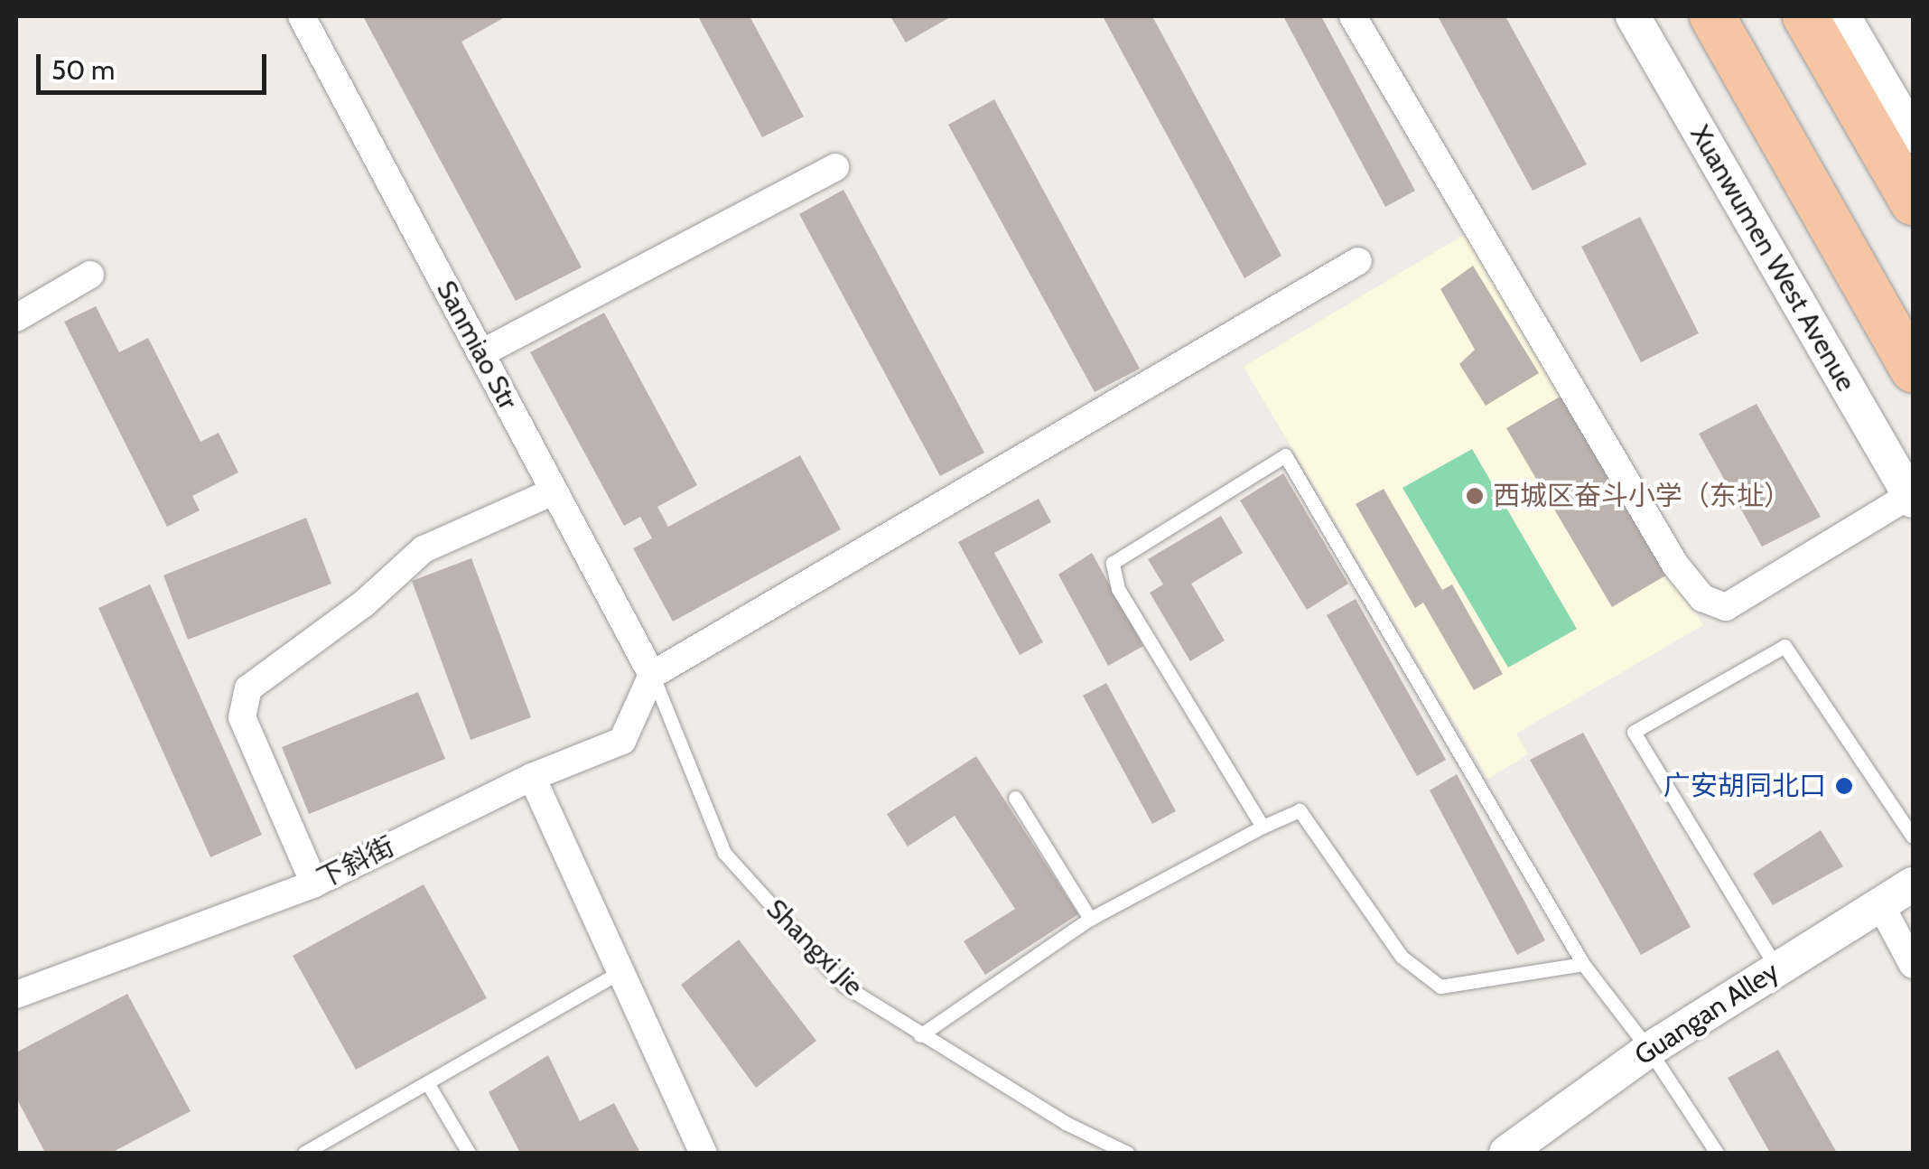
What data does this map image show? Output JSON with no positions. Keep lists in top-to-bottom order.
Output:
{
  "streets": {
    "street": [
      "Xuanwumen West Avenue",
      "Sanmiao Str",
      "下斜街",
      "Guangan Alley"
    ],
    "lane": ["Shangxi Jie"]
  },
  "crossings": [
    ["Sanmiao Str", "下斜街"],
    ["Sanmiao Str", "Shangxi Jie"],
    ["下斜街", "Shangxi Jie"]
  ],
  "places": ["西城区奋斗小学（东址）", "广安胡同北口"],
  "scale_bar": "50 m"
}
